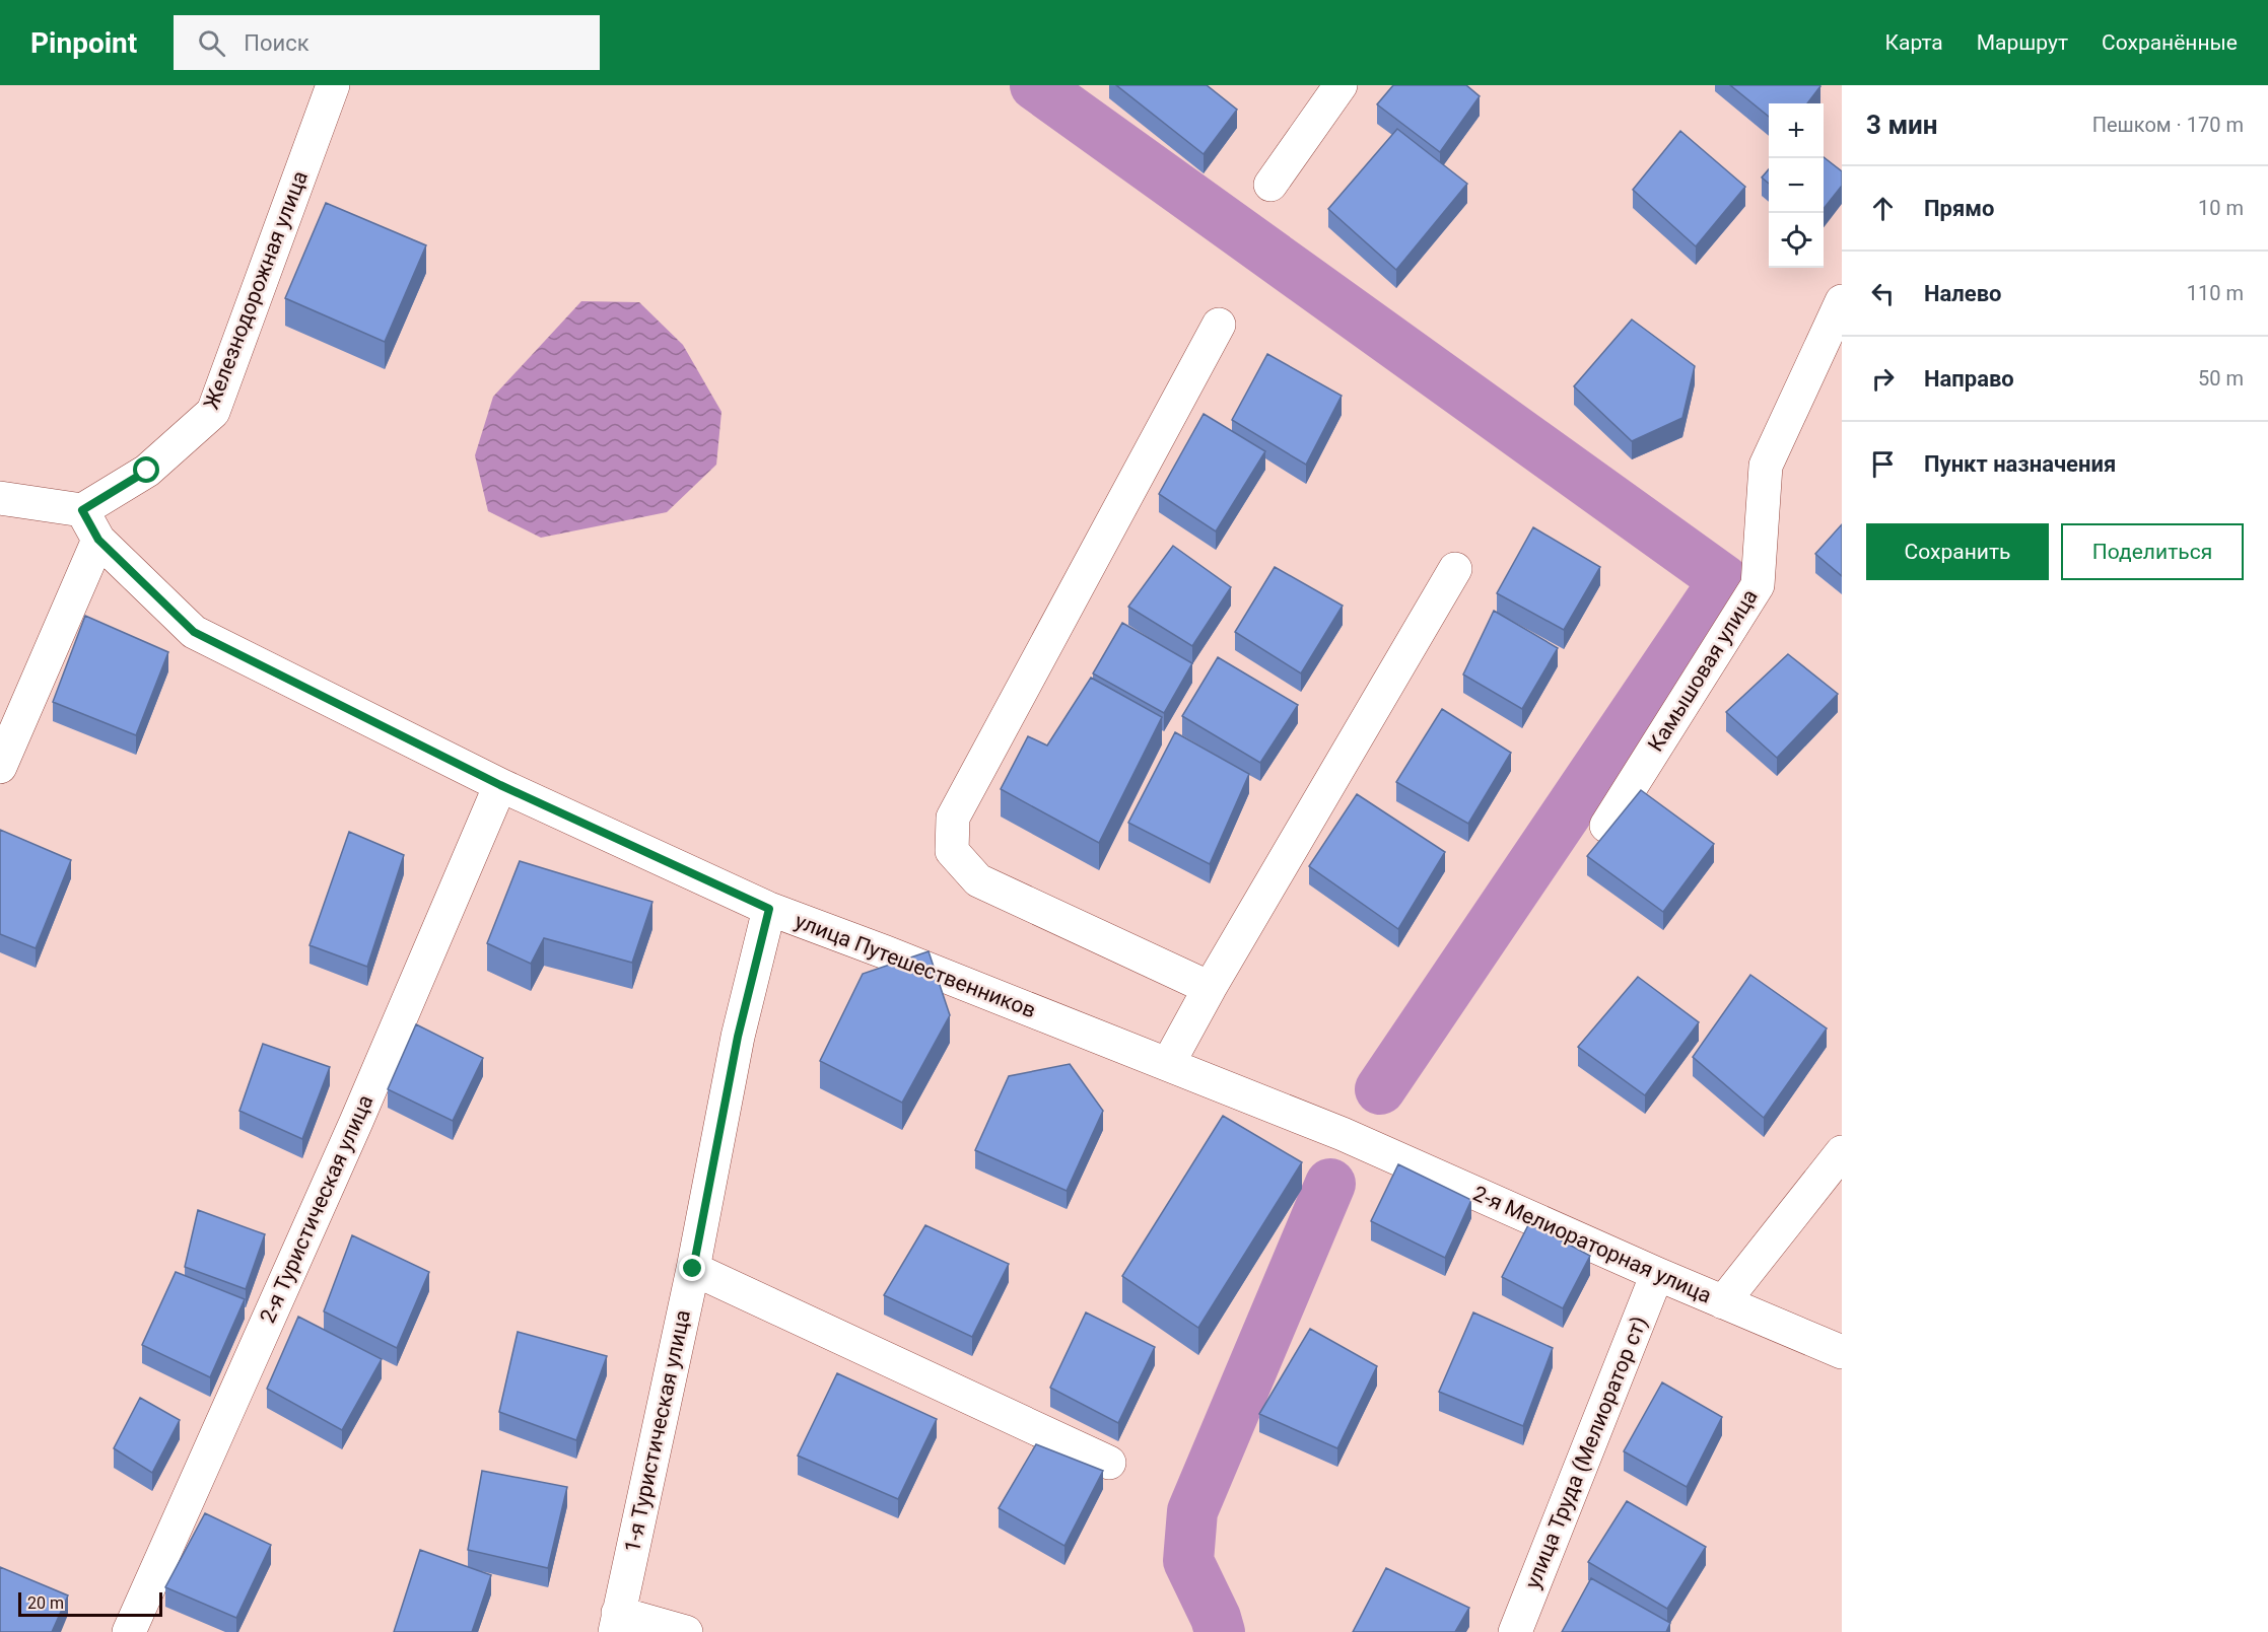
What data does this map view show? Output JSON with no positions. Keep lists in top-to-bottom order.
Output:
{
  "streets": {
    "street": [
      "Железнодорожная улица",
      "Камышовая улица",
      "улица Путешественников",
      "2-я Туристическая улица",
      "2-я Мелиораторная улица",
      "1-я Туристическая улица",
      "улица Труда (Мелиоратор ст)"
    ]
  },
  "crossings": [
    ["Железнодорожная улица", "улица Путешественников"],
    ["улица Путешественников", "2-я Туристическая улица"],
    ["улица Путешественников", "2-я Мелиораторная улица"],
    ["улица Путешественников", "1-я Туристическая улица"],
    ["2-я Мелиораторная улица", "улица Труда (Мелиоратор ст)"]
  ],
  "scale_bar": "20 m",
  "page": {
    "header": "Pinpoint",
    "search": "Поиск",
    "nav": ["Карта", "Маршрут", "Сохранённые"],
    "heading": ["3 мин", "Пешком · 170 m"],
    "map_buttons": ["+", "−"],
    "list": [
      ["Прямо", "10 m"],
      ["Налево", "110 m"],
      ["Направо", "50 m"],
      "Пункт назначения"
    ],
    "buttons": ["Сохранить", "Поделиться"],
    "scale": "20 m"
  }
}
